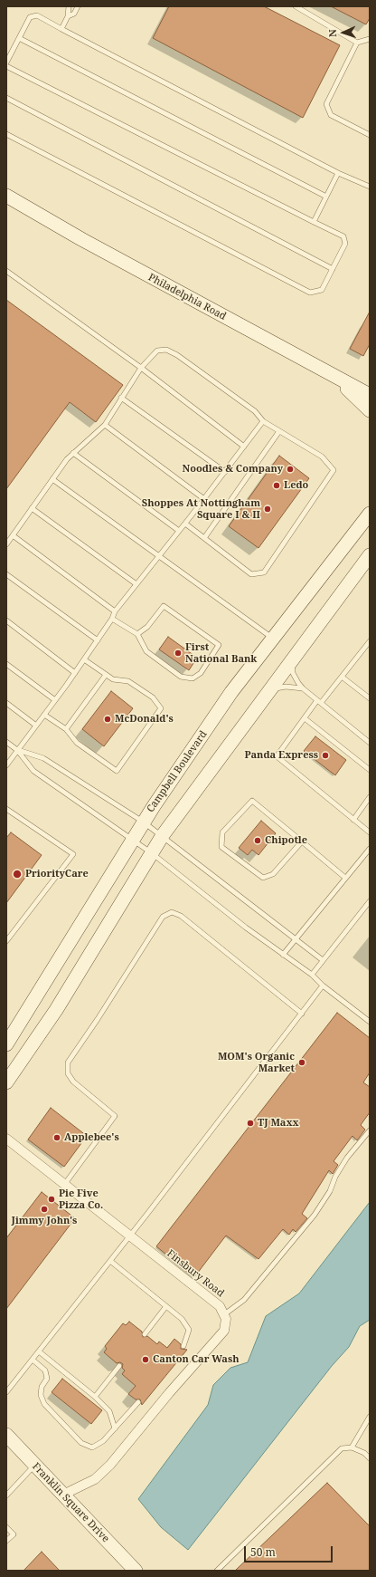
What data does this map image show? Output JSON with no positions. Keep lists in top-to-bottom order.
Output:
{
  "streets": {
    "main road": ["Philadelphia Road", "Campbell Boulevard", "Franklin Square Drive"],
    "street": ["Finsbury Road"]
  },
  "places": [
    "Noodles & Company",
    "Ledo",
    "Shoppes At Nottingham Square I & II",
    "First National Bank",
    "McDonald's",
    "Panda Express",
    "Chipotle",
    "PriorityCare",
    "MOM's Organic Market",
    "TJ Maxx",
    "Applebee's",
    "Pie Five Pizza Co.",
    "Jimmy John's",
    "Canton Car Wash"
  ],
  "scale_bar": "50 m",
  "north": "left"
}
